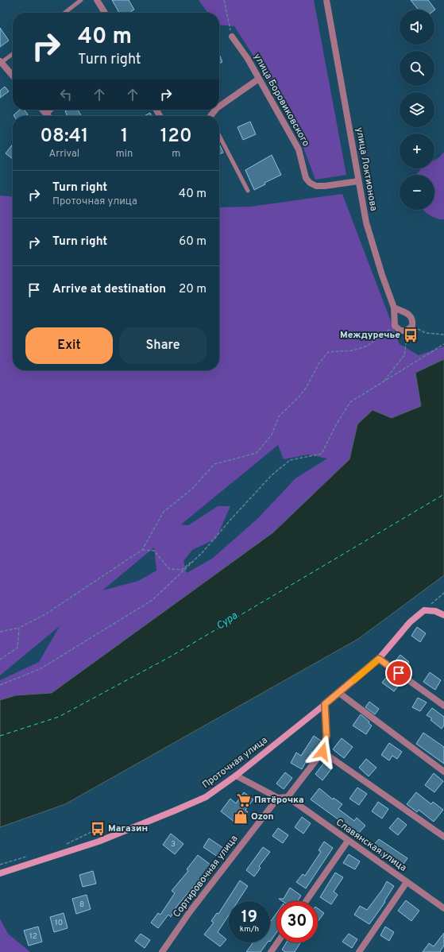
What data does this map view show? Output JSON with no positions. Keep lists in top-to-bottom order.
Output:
{
  "streets": {
    "main road": ["Проточная улица"],
    "street": [
      "улица Боровиковского",
      "улица Локтионова",
      "Славянская улица",
      "Сортировочная улица"
    ]
  },
  "crossings": [
    ["улица Боровиковского", "улица Локтионова"]
  ],
  "water": ["Сура"],
  "places": {
    "bus stop": ["Междуречье", "Магазин"],
    "supermarket": ["Пятёрочка"],
    "shop": ["Ozon"]
  },
  "house_numbers": [
    "3",
    "8",
    "10",
    "12"
  ],
  "page": {
    "map_buttons": ["+", "−"],
    "turn": ["40 m", "Turn right"],
    "eta": [
      "08:41",
      "Arrival",
      "1",
      "min",
      "120",
      "m"
    ],
    "list": [
      {
        "name": "Turn right",
        "note": "Проточная улица",
        "value": "40 m"
      },
      {
        "name": "Turn right",
        "value": "60 m"
      },
      {
        "name": "Arrive at destination",
        "value": "20 m"
      }
    ],
    "buttons": ["Exit", "Share"],
    "speed": "19 km/h",
    "limit": "30"
  }
}
